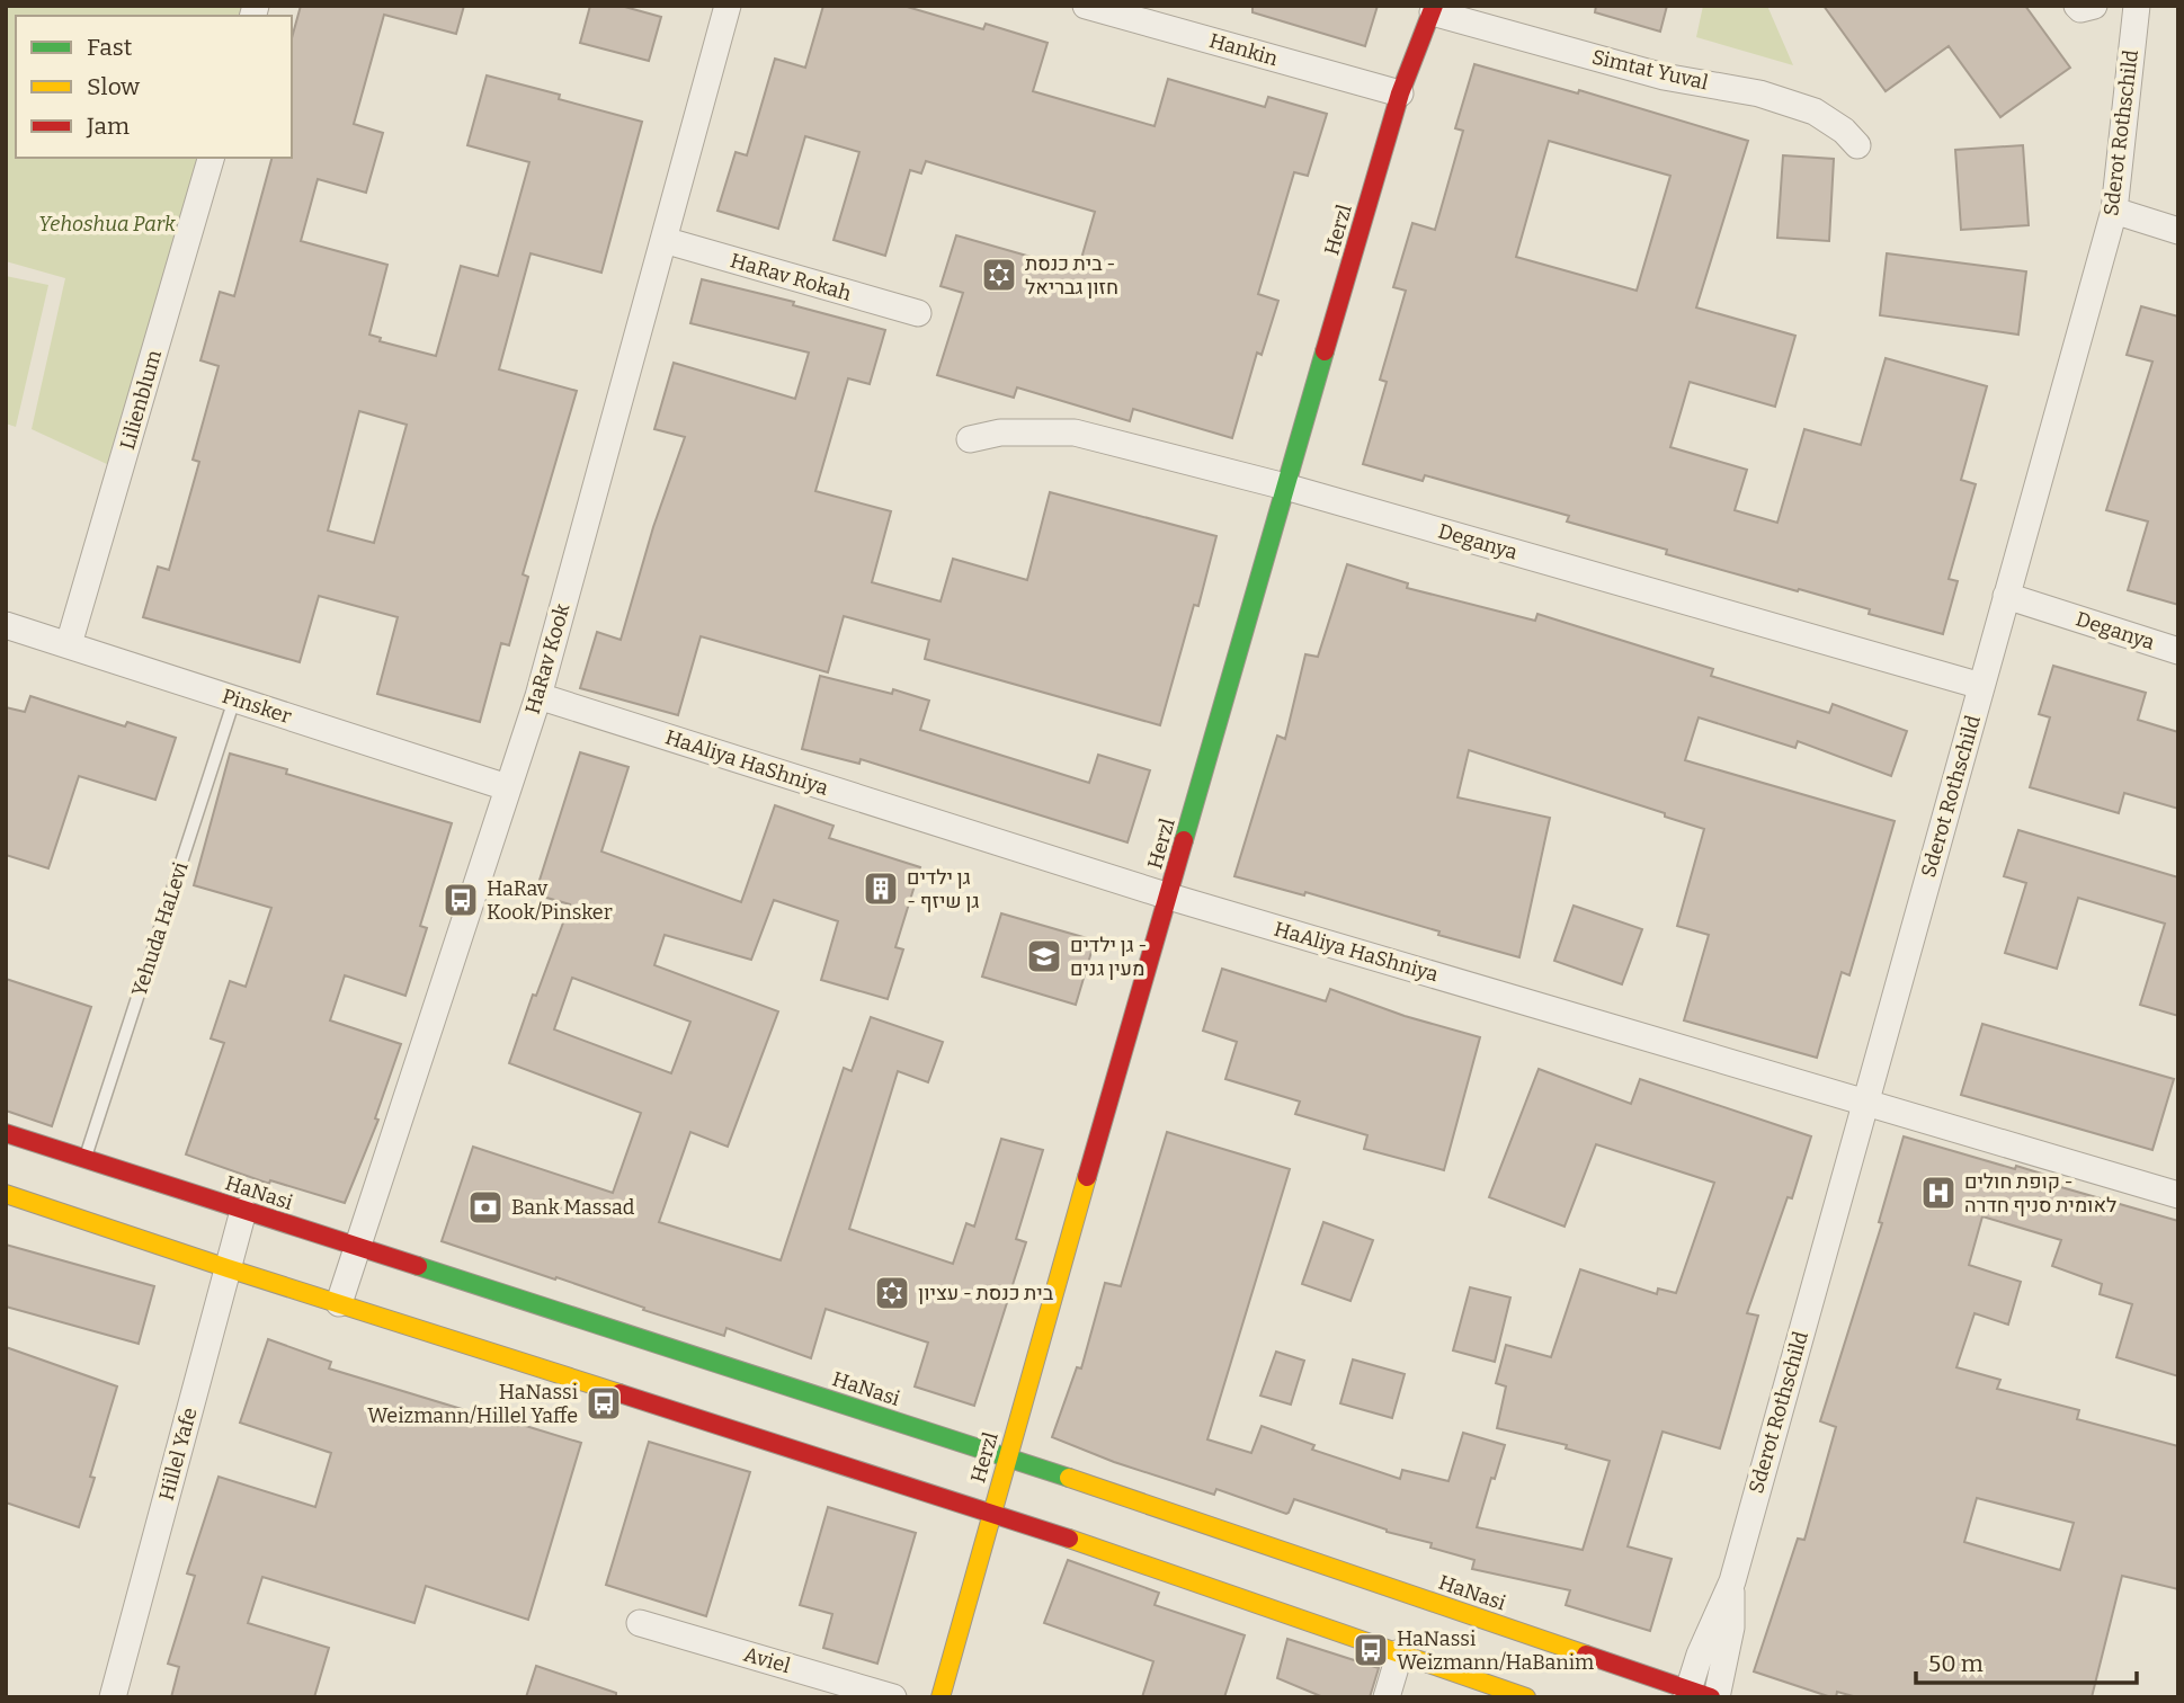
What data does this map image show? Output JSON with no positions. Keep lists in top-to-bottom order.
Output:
{
  "streets": {
    "main road": ["Herzl", "HaNasi"],
    "street": [
      "Hankin",
      "Simtat Yuval",
      "Sderot Rothschild",
      "HaRav Rokah",
      "Lilienblum",
      "Deganya",
      "HaRav Kook",
      "Pinsker",
      "HaAliya HaShniya",
      "Hillel Yafe",
      "Aviel"
    ],
    "lane": ["Yehuda HaLevi"]
  },
  "crossings": [
    ["Hankin", "Herzl"],
    ["Simtat Yuval", "Herzl"],
    ["Sderot Rothschild", "Deganya"],
    ["Sderot Rothschild", "HaAliya HaShniya"],
    ["Sderot Rothschild", "HaNasi"],
    ["Herzl", "Deganya"],
    ["Herzl", "HaAliya HaShniya"],
    ["Herzl", "HaNasi"],
    ["HaRav Rokah", "HaRav Kook"],
    ["Lilienblum", "Pinsker"],
    ["HaRav Kook", "Pinsker"],
    ["HaRav Kook", "HaAliya HaShniya"],
    ["HaRav Kook", "HaNasi"],
    ["Pinsker", "Yehuda HaLevi"],
    ["Yehuda HaLevi", "HaNasi"],
    ["HaNasi", "Hillel Yafe"]
  ],
  "parks": ["Yehoshua Park"],
  "places": {
    "synagogue": ["בית כנסת - חזון גבריאל", "בית כנסת - עציון"],
    "building": ["גן ילדים - גן שיזף"],
    "bus stop": ["HaRav Kook/Pinsker", "HaNassi Weizmann/Hillel Yaffe", "HaNassi Weizmann/HaBanim"],
    "school or university": ["גן ילדים - מעין גנים"],
    "hospital": ["קופת חולים - לאומית סניף חדרה"],
    "bank": ["Bank Massad"]
  },
  "legend": ["Fast", "Slow", "Jam"],
  "scale_bar": "50 m"
}
